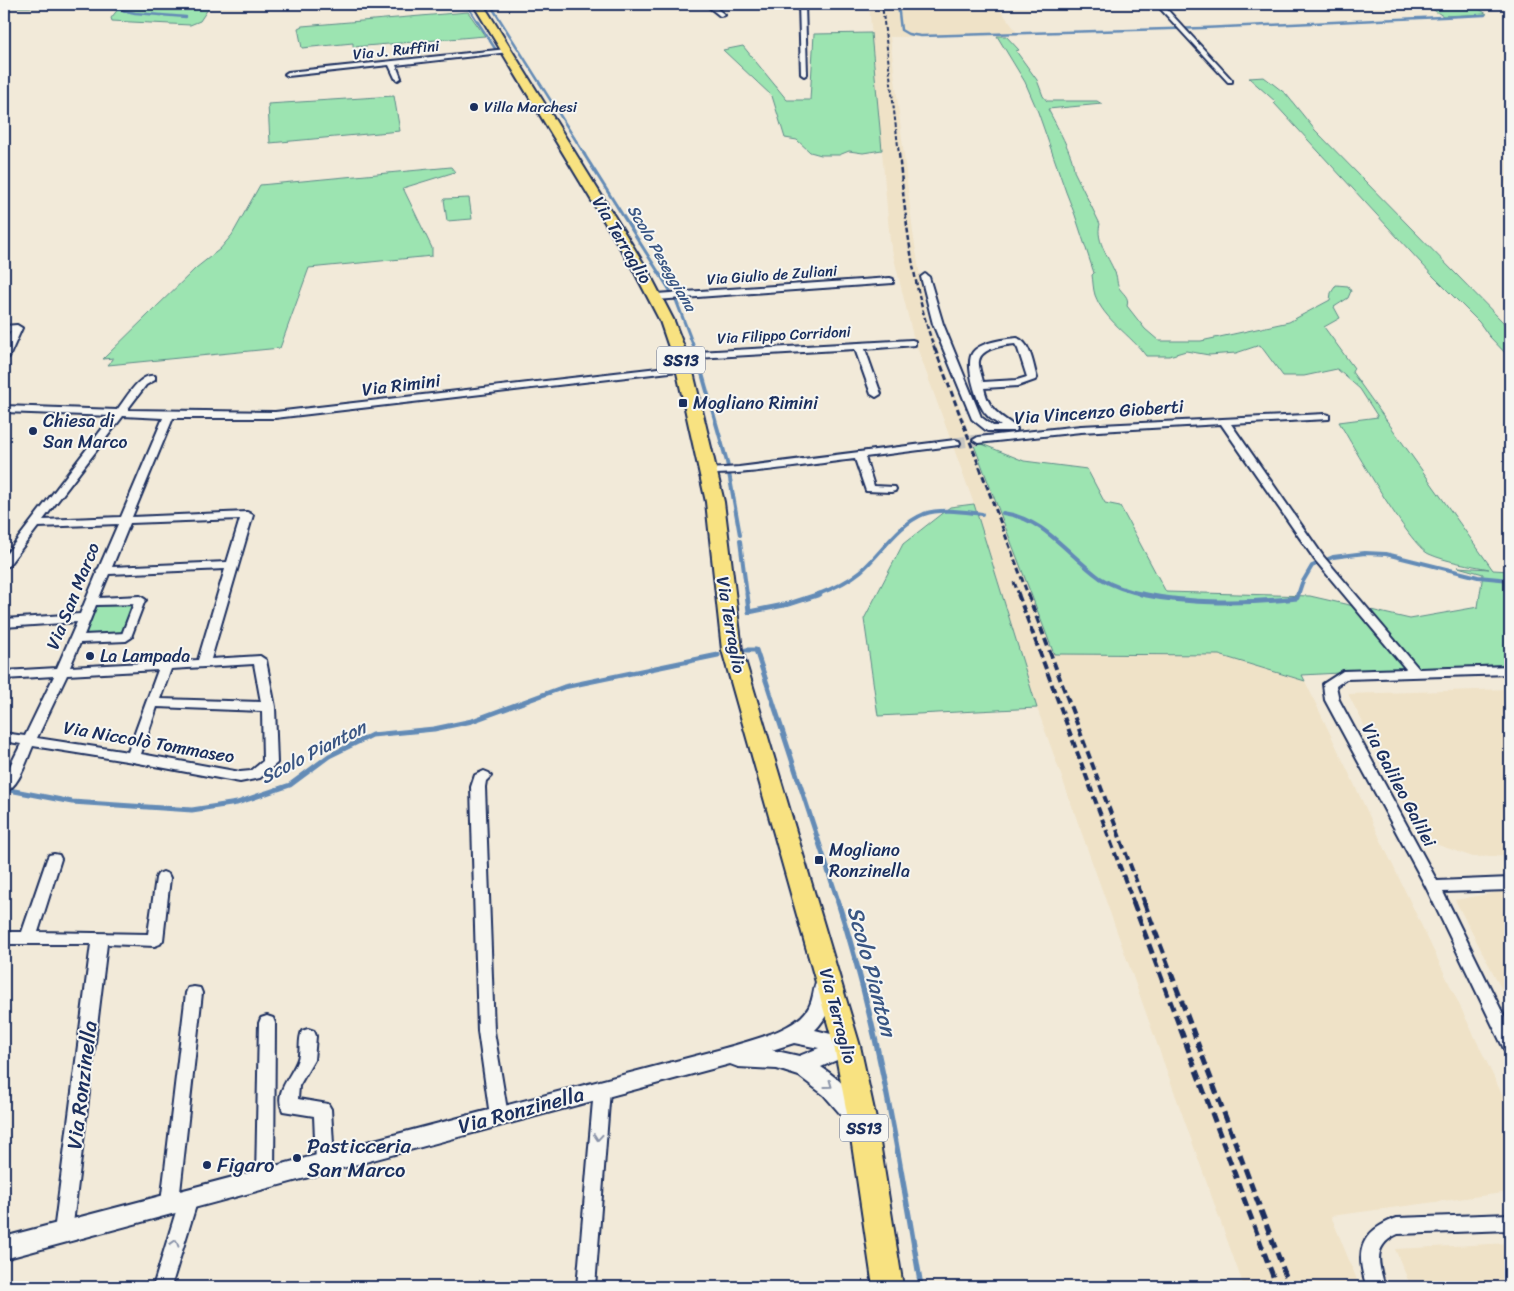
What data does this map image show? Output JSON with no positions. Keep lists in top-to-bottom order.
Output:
{
  "streets": {
    "main road": ["Via Terraglio", "SS13"],
    "street": [
      "Via J. Ruffini",
      "Via Giulio de Zuliani",
      "Via Filippo Corridoni",
      "Via Rimini",
      "Via Vincenzo Gioberti",
      "Via San Marco",
      "Via Niccolò Tommaseo",
      "Via Galileo Galilei",
      "Via Ronzinella"
    ]
  },
  "crossings": [
    ["Via J. Ruffini", "Via Terraglio"],
    ["Via Terraglio", "Via Giulio de Zuliani"],
    ["Via Terraglio", "Via Filippo Corridoni"],
    ["Via Terraglio", "Via Rimini"],
    ["Via Terraglio", "Via Ronzinella"],
    ["Via Filippo Corridoni", "Via Rimini"],
    ["Via Rimini", "Via San Marco"],
    ["Via San Marco", "Via Niccolò Tommaseo"]
  ],
  "water": ["Scolo Peseggiana", "Scolo Pianton"],
  "places": {
    "other": [
      "Villa Marchesi",
      "Chiesa di San Marco",
      "La Lampada",
      "Pasticceria San Marco",
      "Figaro"
    ],
    "transit": ["Mogliano Rimini", "Mogliano Ronzinella"]
  }
}
